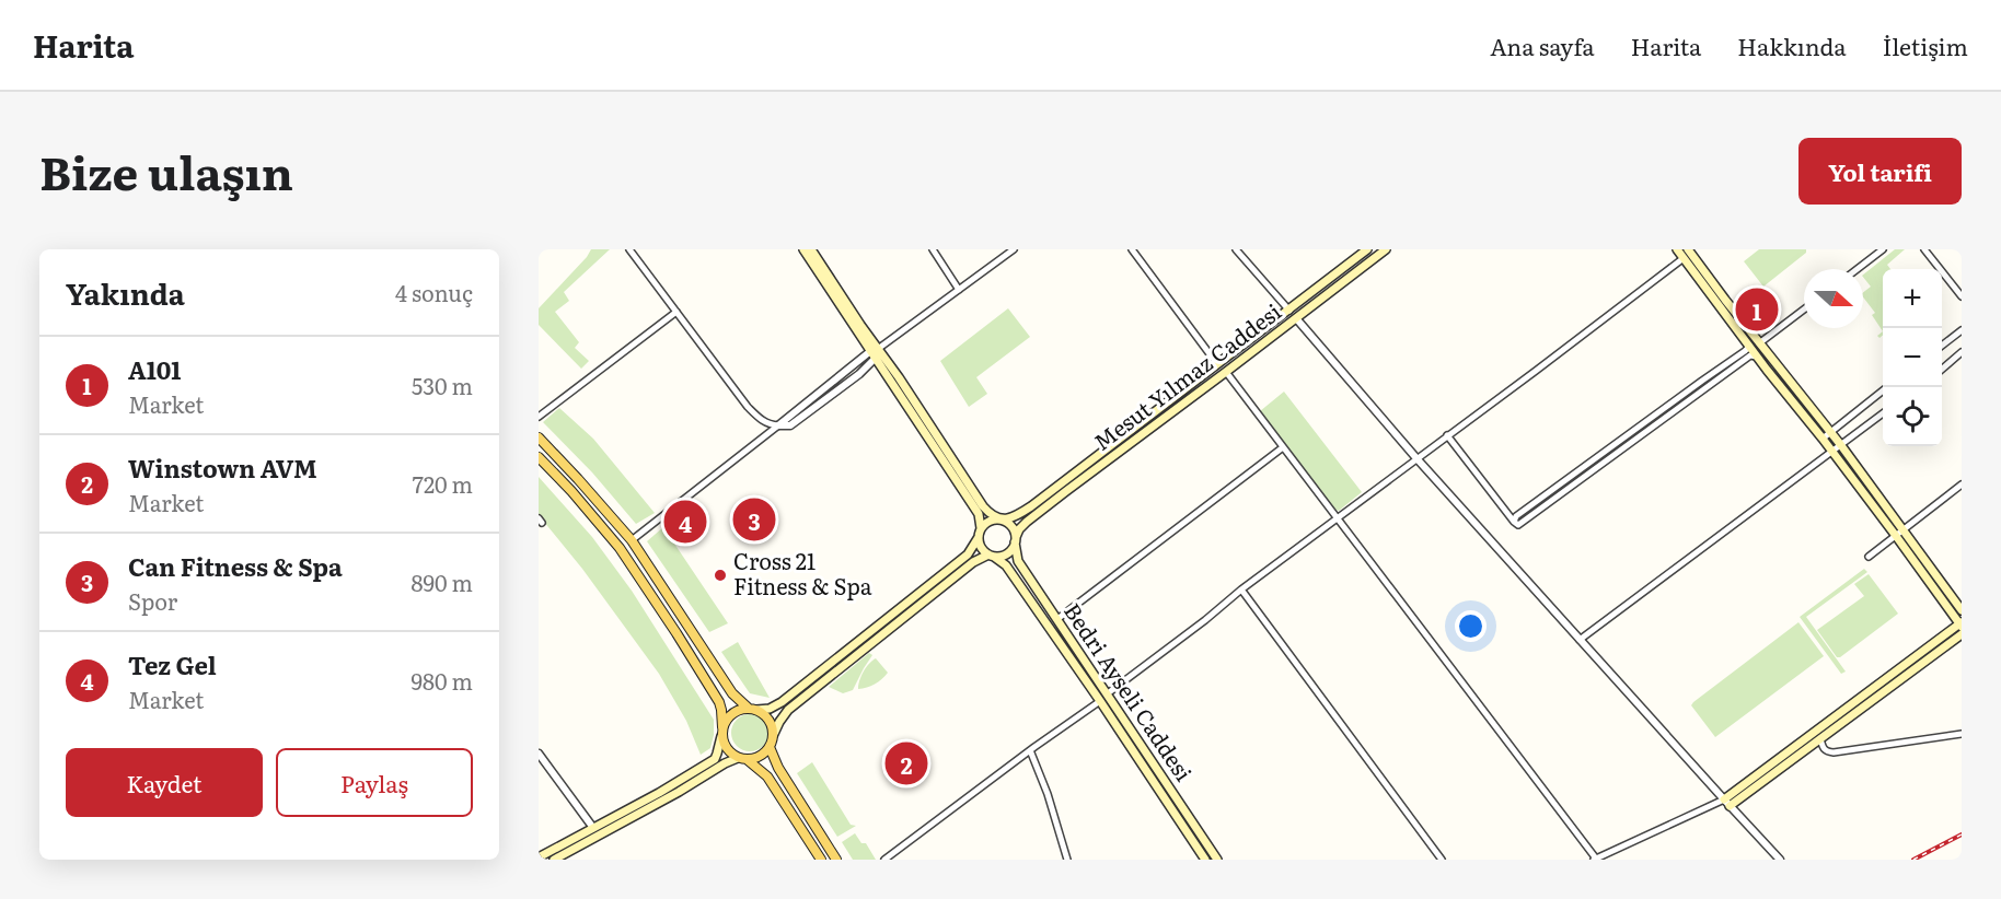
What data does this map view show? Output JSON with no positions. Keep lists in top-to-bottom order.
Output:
{
  "streets": {
    "main road": ["Mesut Yılmaz Caddesi", "Bedri Ayseli Caddesi"]
  },
  "crossings": [
    ["Mesut Yılmaz Caddesi", "Bedri Ayseli Caddesi"]
  ],
  "places": ["Cross 21 Fitness & Spa"],
  "north": "right",
  "page": {
    "header": "Harita",
    "nav": [
      "Ana sayfa",
      "Harita",
      "Hakkında",
      "İletişim"
    ],
    "title": "Bize ulaşın",
    "buttons": [
      "Yol tarifi",
      ["Kaydet", "Paylaş"]
    ],
    "heading": ["Yakında", "4 sonuç"],
    "map_buttons": ["+", "−"],
    "pins": [
      "1",
      "3",
      "4",
      "2"
    ],
    "list": [
      {
        "mark": "1",
        "name": "A101",
        "note": "Market",
        "value": "530 m"
      },
      {
        "mark": "2",
        "name": "Winstown AVM",
        "note": "Market",
        "value": "720 m"
      },
      {
        "mark": "3",
        "name": "Can Fitness & Spa",
        "note": "Spor",
        "value": "890 m"
      },
      {
        "mark": "4",
        "name": "Tez Gel",
        "note": "Market",
        "value": "980 m"
      }
    ]
  }
}
